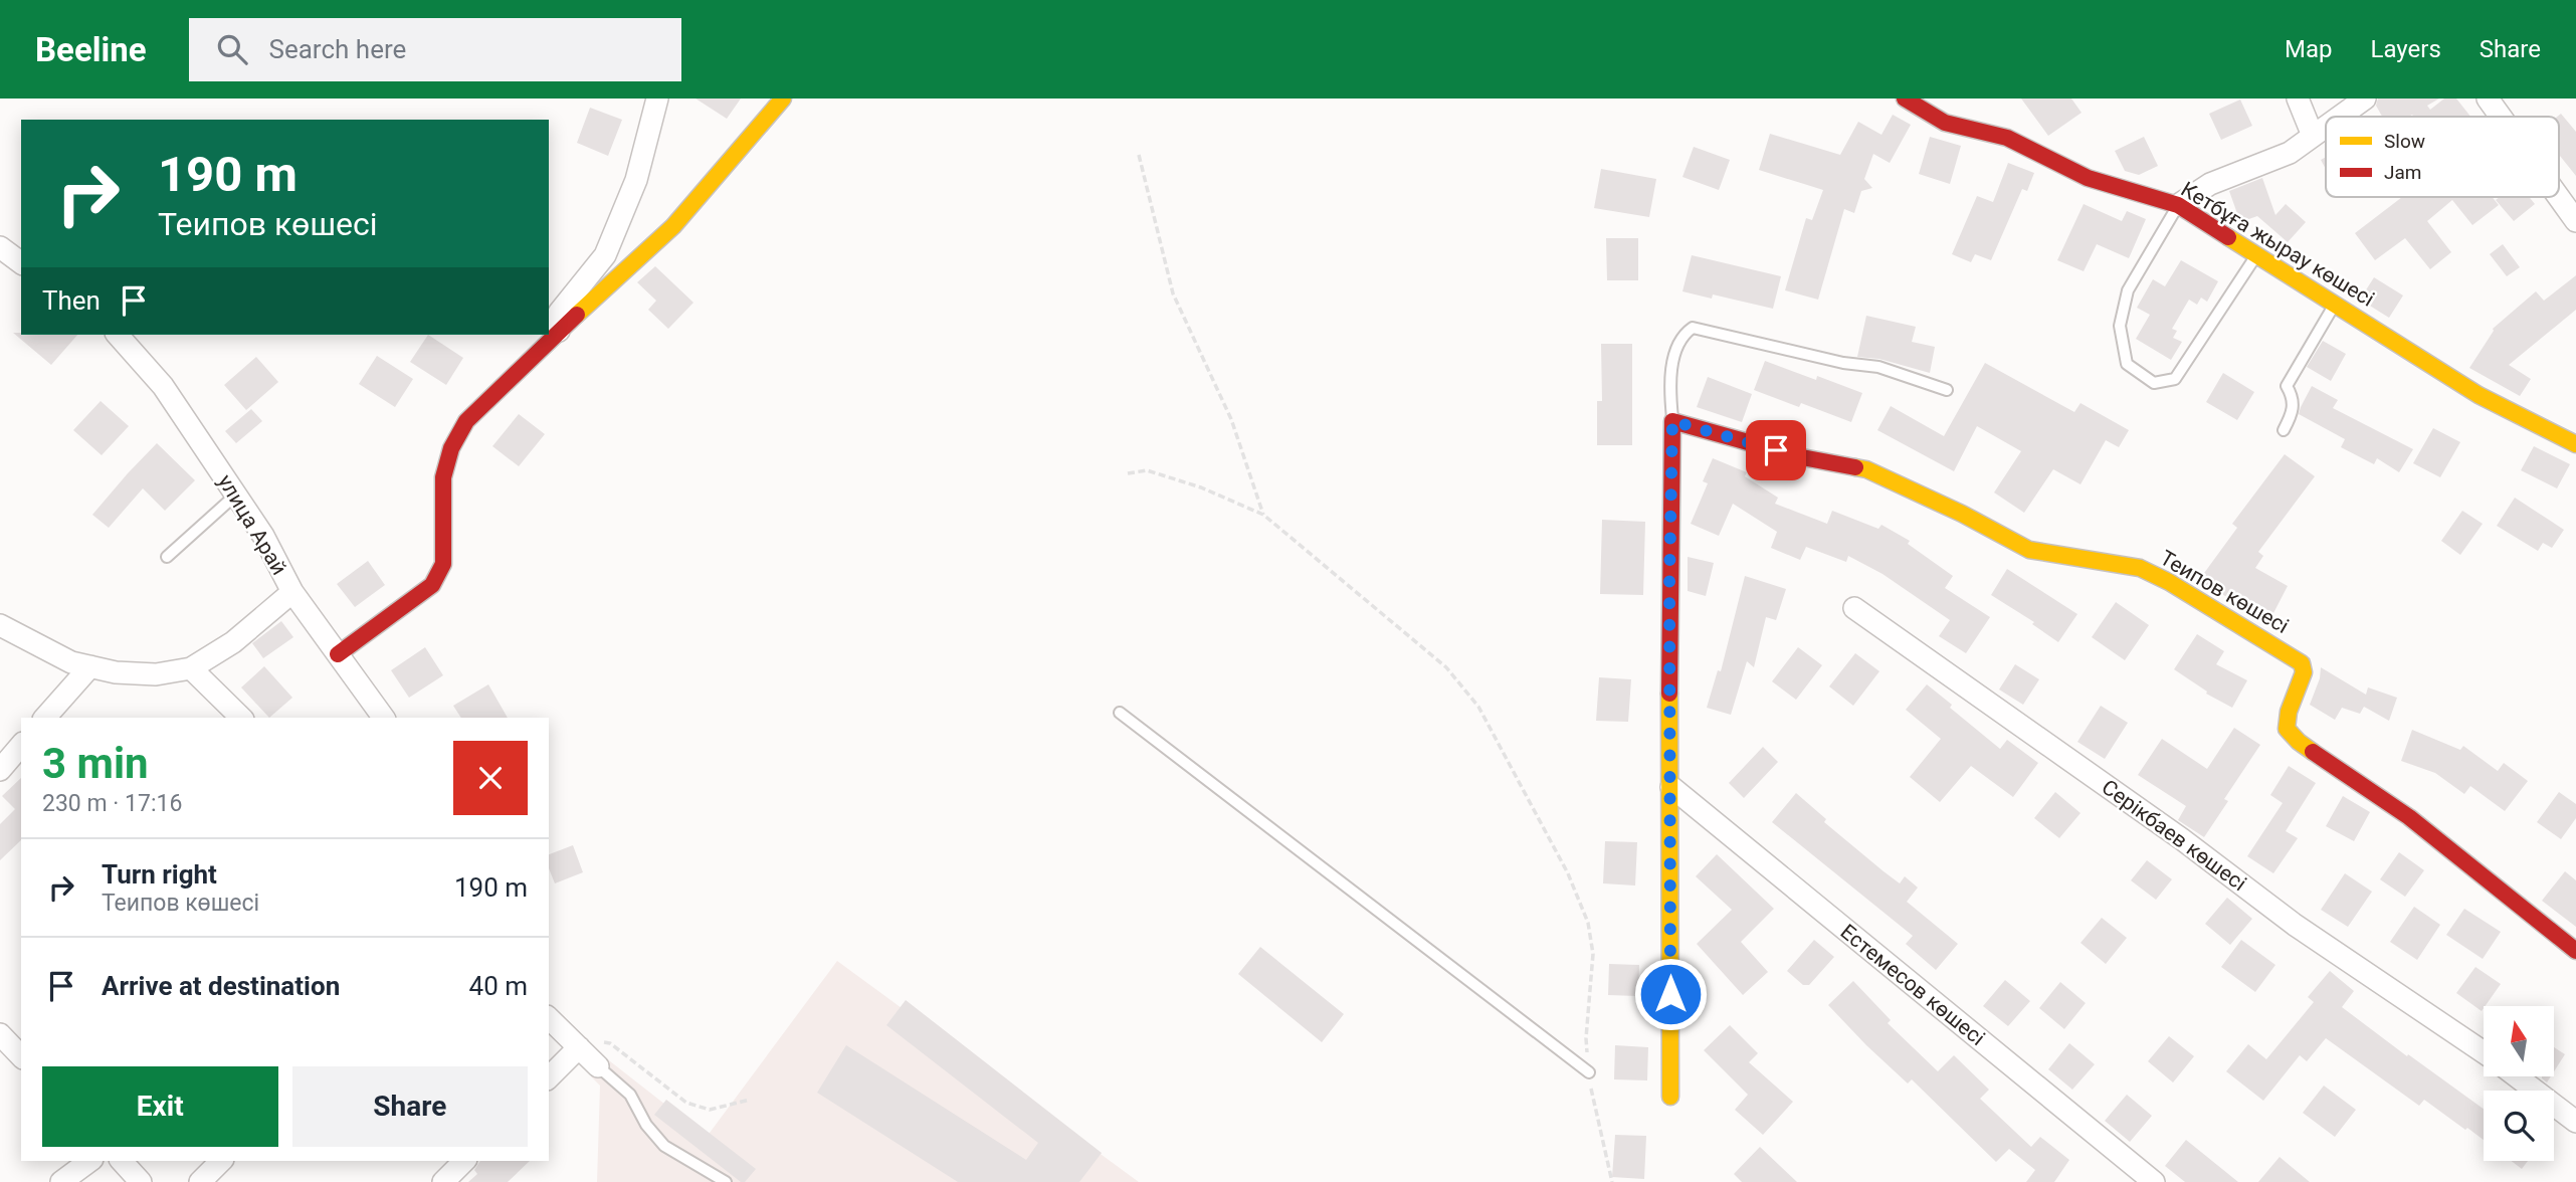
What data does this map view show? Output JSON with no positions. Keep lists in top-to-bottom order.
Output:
{
  "streets": {
    "street": [
      "Кетбұға жырау көшесі",
      "улица Арай",
      "Теипов көшесі",
      "Серікбаев көшесі",
      "Естемесов көшесі"
    ]
  },
  "legend": ["Slow", "Jam"],
  "north": "top",
  "page": {
    "header": "Beeline",
    "search": "Search here",
    "nav": ["Map", "Layers", "Share"],
    "turn": ["190 m", "Теипов көшесі"],
    "then": "Then",
    "heading": ["3 min", "230 m · 17:16"],
    "list": [
      {
        "name": "Turn right",
        "note": "Теипов көшесі",
        "value": "190 m"
      },
      {
        "name": "Arrive at destination",
        "value": "40 m"
      }
    ],
    "buttons": ["Exit", "Share"]
  }
}
